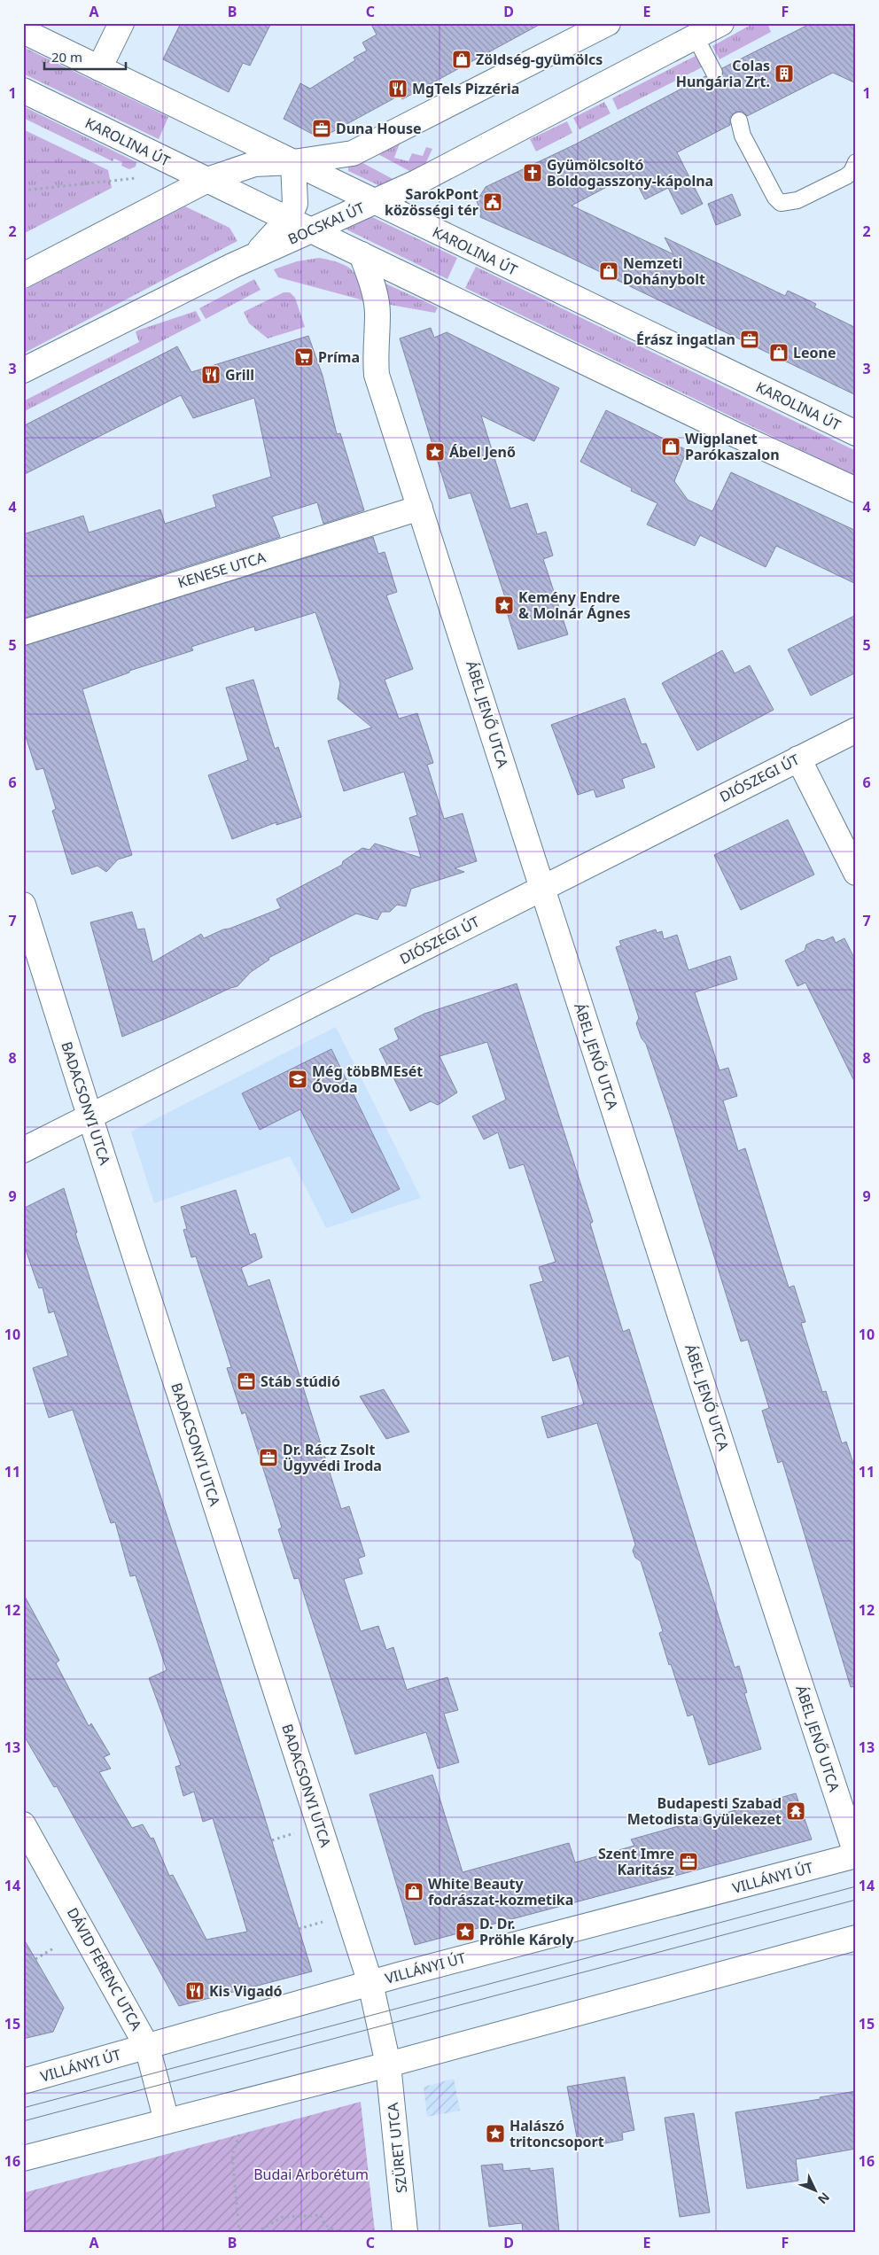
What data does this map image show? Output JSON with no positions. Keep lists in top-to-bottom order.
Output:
{
  "streets": {
    "street": [
      "KAROLINA ÚT",
      "BOCSKAI ÚT",
      "KENESE UTCA",
      "ÁBEL JENŐ UTCA",
      "DIÓSZEGI ÚT",
      "BADACSONYI UTCA",
      "VILLÁNYI ÚT",
      "DÁVID FERENC UTCA",
      "SZÜRET UTCA"
    ]
  },
  "crossings": [
    ["KAROLINA ÚT", "BOCSKAI ÚT"],
    ["KAROLINA ÚT", "ÁBEL JENŐ UTCA"],
    ["KENESE UTCA", "ÁBEL JENŐ UTCA"],
    ["ÁBEL JENŐ UTCA", "DIÓSZEGI ÚT"],
    ["ÁBEL JENŐ UTCA", "VILLÁNYI ÚT"],
    ["DIÓSZEGI ÚT", "BADACSONYI UTCA"],
    ["BADACSONYI UTCA", "VILLÁNYI ÚT"],
    ["BADACSONYI UTCA", "SZÜRET UTCA"],
    ["VILLÁNYI ÚT", "DÁVID FERENC UTCA"]
  ],
  "parks": ["Budai Arborétum"],
  "places": {
    "shop": [
      "Zöldség-gyümölcs",
      "Nemzeti Dohánybolt",
      "Leone",
      "Wigplanet Parókaszalon",
      "White Beauty fodrászat-kozmetika"
    ],
    "building": ["Colas Hungária Zrt."],
    "restaurant": ["MgTels Pizzéria", "Grill", "Kis Vigadó"],
    "office": [
      "Duna House",
      "Érász ingatlan",
      "Stáb stúdió",
      "Dr. Rácz Zsolt Ügyvédi Iroda",
      "Szent Imre Karitász"
    ],
    "church": ["Gyümölcsoltó Boldogasszony-kápolna"],
    "public building": ["SarokPont közösségi tér"],
    "supermarket": ["Príma"],
    "place": [
      "Ábel Jenő",
      "Kemény Endre & Molnár Ágnes",
      "D. Dr. Pröhle Károly",
      "Halászó tritoncsoport"
    ],
    "school or university": ["Még töbBMEsét Óvoda"],
    "temple": ["Budapesti Szabad Metodista Gyülekezet"]
  },
  "scale_bar": "20 m",
  "north": "bottom right",
  "grid": {
    "columns": [
      "A",
      "B",
      "C",
      "D",
      "E",
      "F"
    ],
    "rows": [
      "1",
      "2",
      "3",
      "4",
      "5",
      "6",
      "7",
      "8",
      "9",
      "10",
      "11",
      "12",
      "13",
      "14",
      "15",
      "16"
    ]
  }
}
